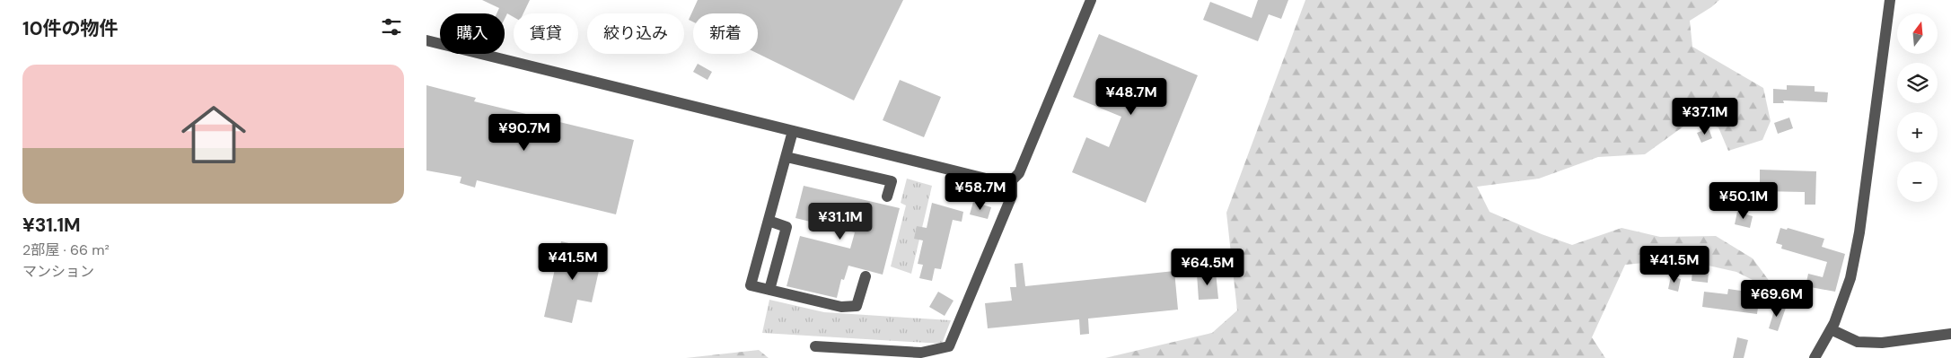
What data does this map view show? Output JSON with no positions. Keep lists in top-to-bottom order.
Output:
{
  "north": "top",
  "page": {
    "heading": "10件の物件",
    "map_buttons": ["+", "−"],
    "chip": [
      "購入",
      "賃貸",
      "絞り込み",
      "新着"
    ],
    "list": [
      {
        "name": "¥31.1M",
        "note": "2部屋 · 66 m² · マンション"
      }
    ],
    "price": [
      "¥48.7M",
      "¥37.1M",
      "¥90.7M",
      "¥58.7M",
      "¥50.1M",
      "¥31.1M",
      "¥41.5M",
      "¥41.5M",
      "¥64.5M",
      "¥69.6M"
    ]
  }
}
